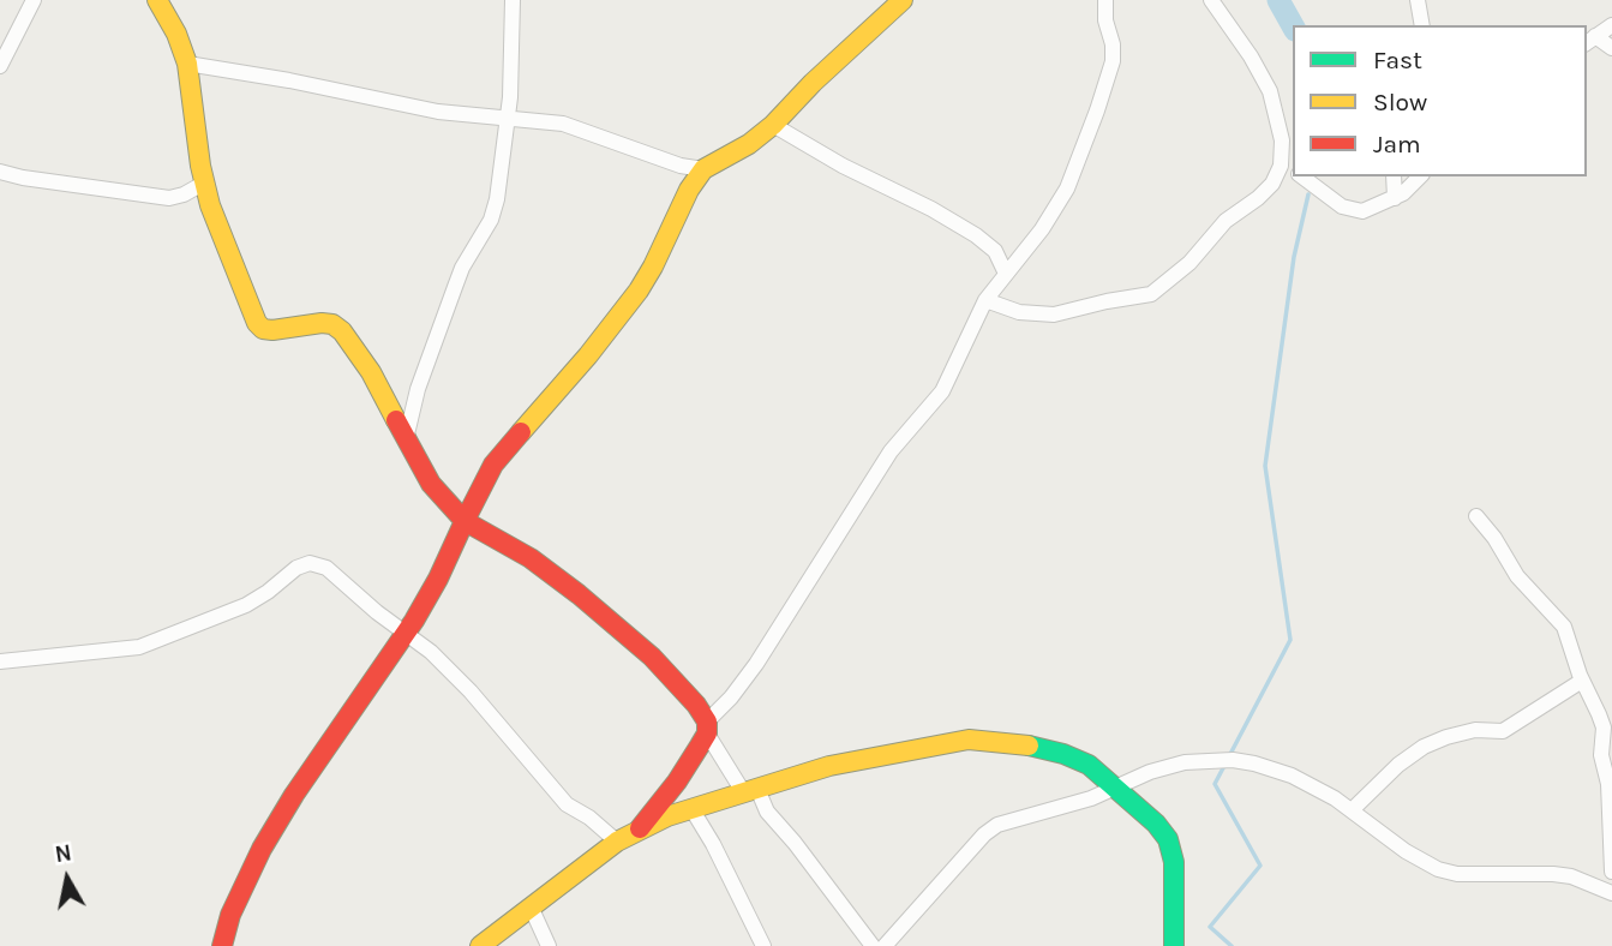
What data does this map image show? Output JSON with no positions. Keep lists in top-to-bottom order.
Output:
{
  "legend": ["Fast", "Slow", "Jam"],
  "north": "top"
}
